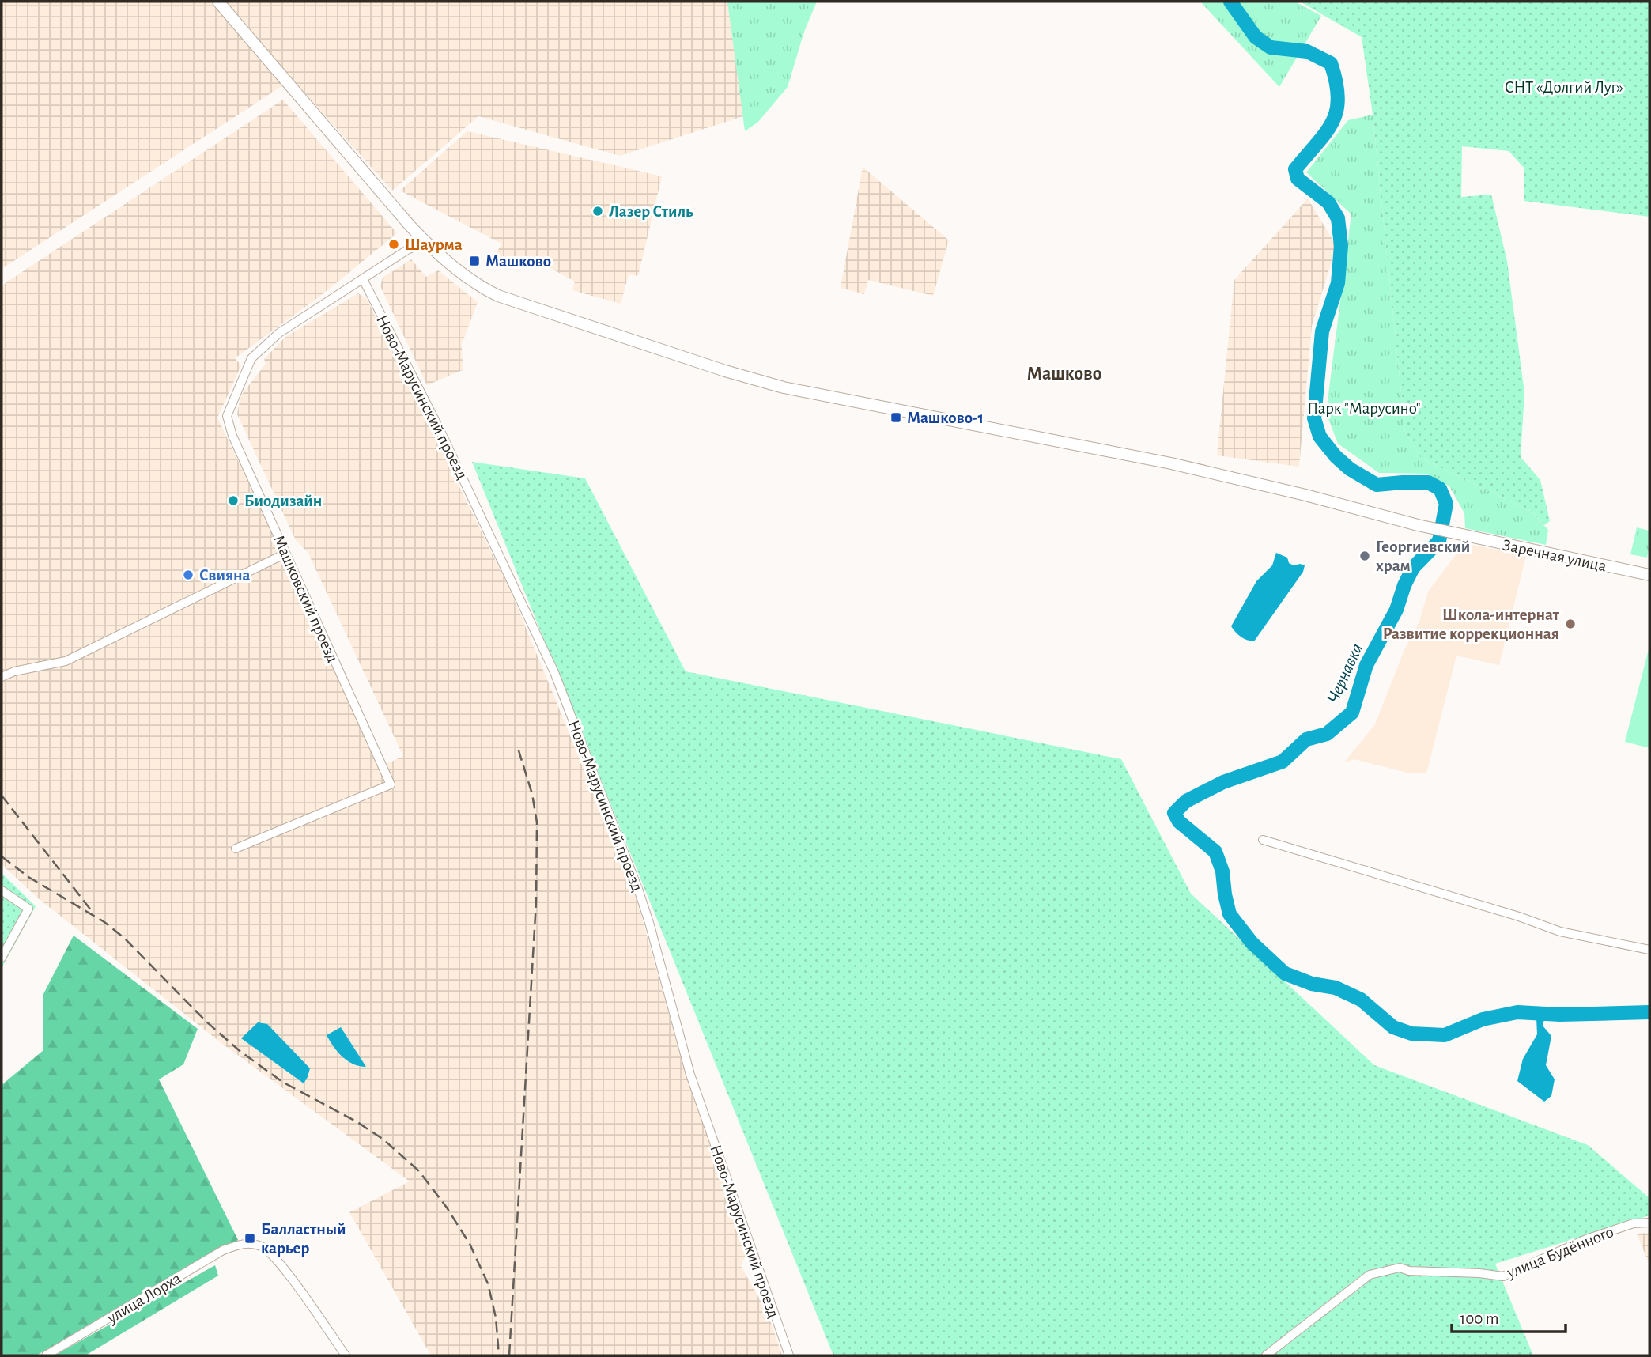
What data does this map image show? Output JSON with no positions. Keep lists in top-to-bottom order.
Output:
{
  "streets": {
    "street": [
      "Ново-Марусинский проезд",
      "Заречная улица",
      "Машковский проезд",
      "улица Будённого",
      "улица Лорха"
    ]
  },
  "crossings": [
    ["Ново-Марусинский проезд", "Машковский проезд"],
    ["Заречная улица", "Машковский проезд"]
  ],
  "districts": ["Машково"],
  "water": ["Чернавка"],
  "parks": ["СНТ «Долгий Луг»", "Парк \"Марусино\""],
  "places": {
    "other": [
      "Лазер Стиль",
      "Шаурма",
      "Биодизайн",
      "Георгиевский храм",
      "Свияна",
      "Школа-интернат Развитие коррекционная"
    ],
    "transit": ["Машково", "Машково-1", "Балластный карьер"]
  },
  "scale_bar": "100 m"
}
